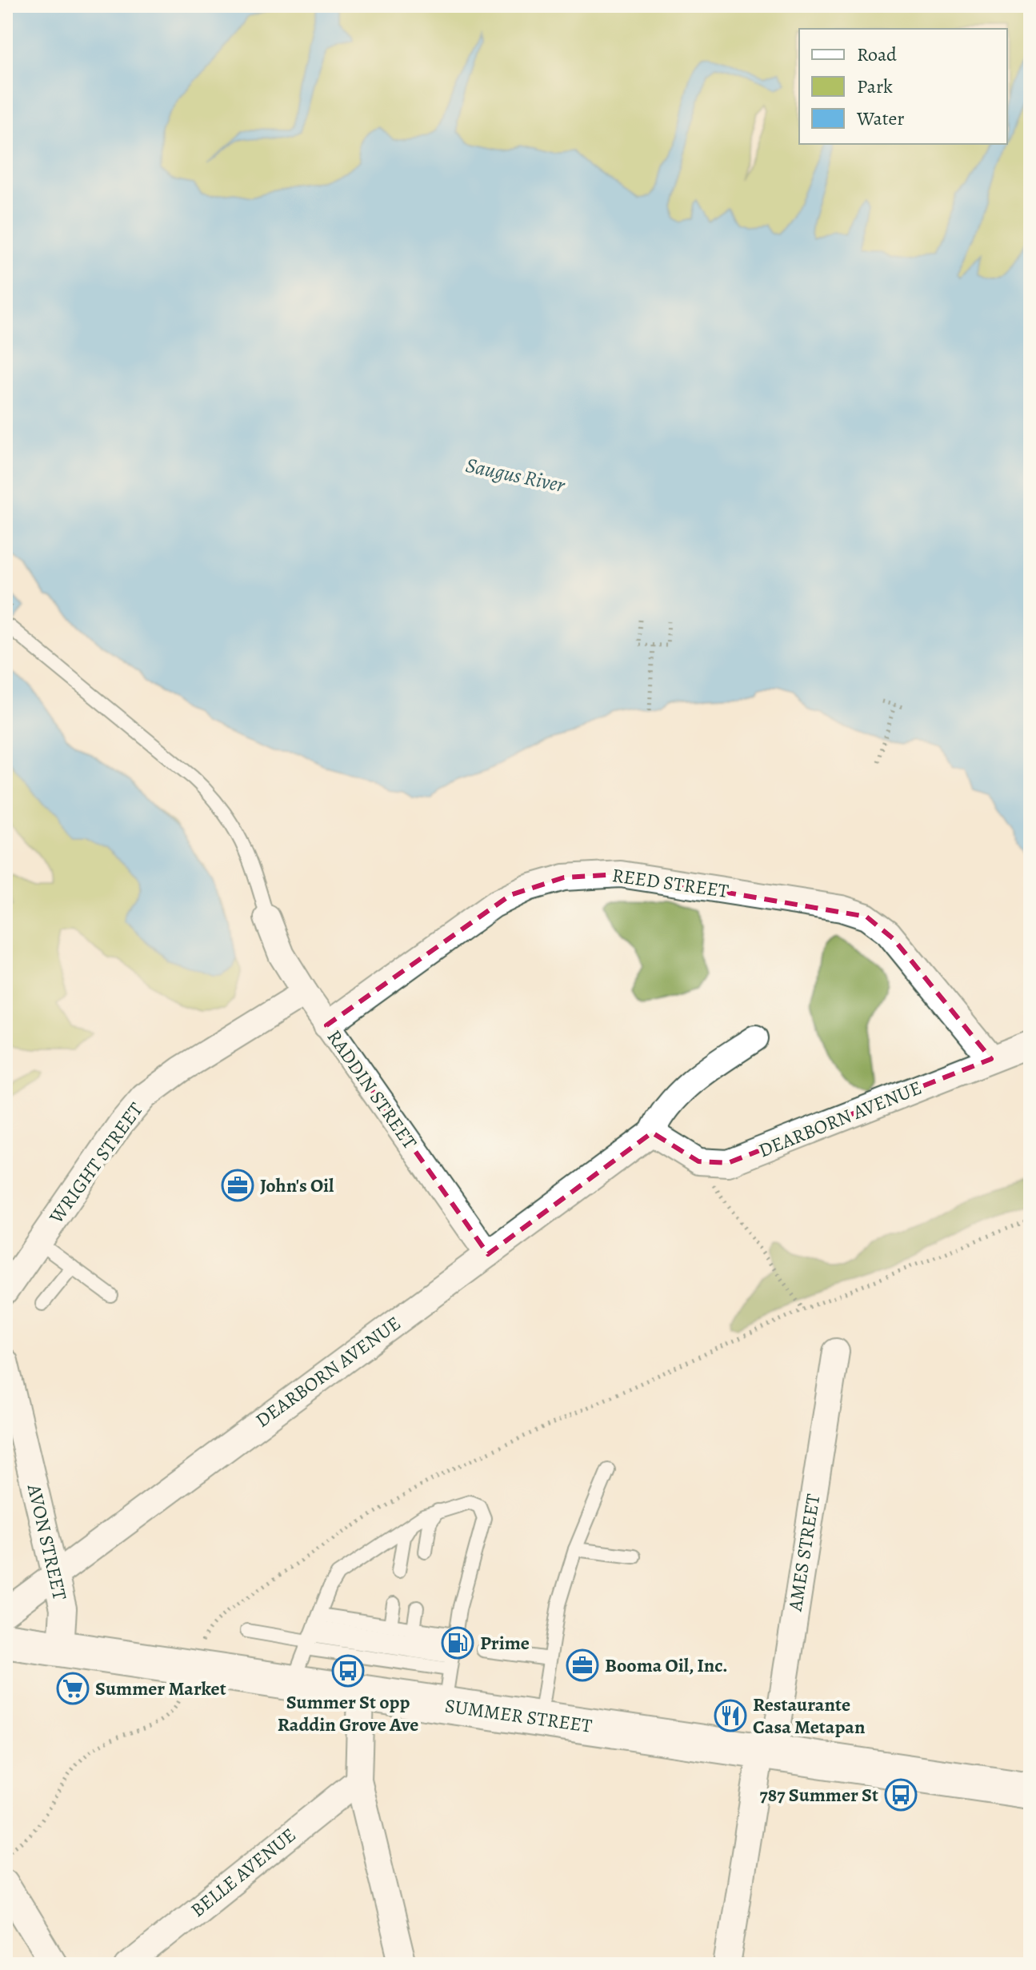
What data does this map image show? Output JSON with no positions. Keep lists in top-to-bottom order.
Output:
{
  "streets": {
    "main road": ["SUMMER STREET"],
    "street": [
      "REED STREET",
      "RADDIN STREET",
      "DEARBORN AVENUE",
      "WRIGHT STREET",
      "AVON STREET",
      "AMES STREET",
      "BELLE AVENUE"
    ]
  },
  "crossings": [
    ["REED STREET", "RADDIN STREET"],
    ["REED STREET", "DEARBORN AVENUE"],
    ["RADDIN STREET", "DEARBORN AVENUE"],
    ["RADDIN STREET", "WRIGHT STREET"],
    ["DEARBORN AVENUE", "AVON STREET"],
    ["AVON STREET", "SUMMER STREET"],
    ["AMES STREET", "SUMMER STREET"]
  ],
  "water": ["Saugus River"],
  "places": {
    "office": ["John's Oil", "Booma Oil, Inc."],
    "fuel station": ["Prime"],
    "bus stop": ["Summer St opp Raddin Grove Ave", "787 Summer St"],
    "supermarket": ["Summer Market"],
    "restaurant": ["Restaurante Casa Metapan"]
  },
  "legend": ["Road", "Park", "Water"]
}
